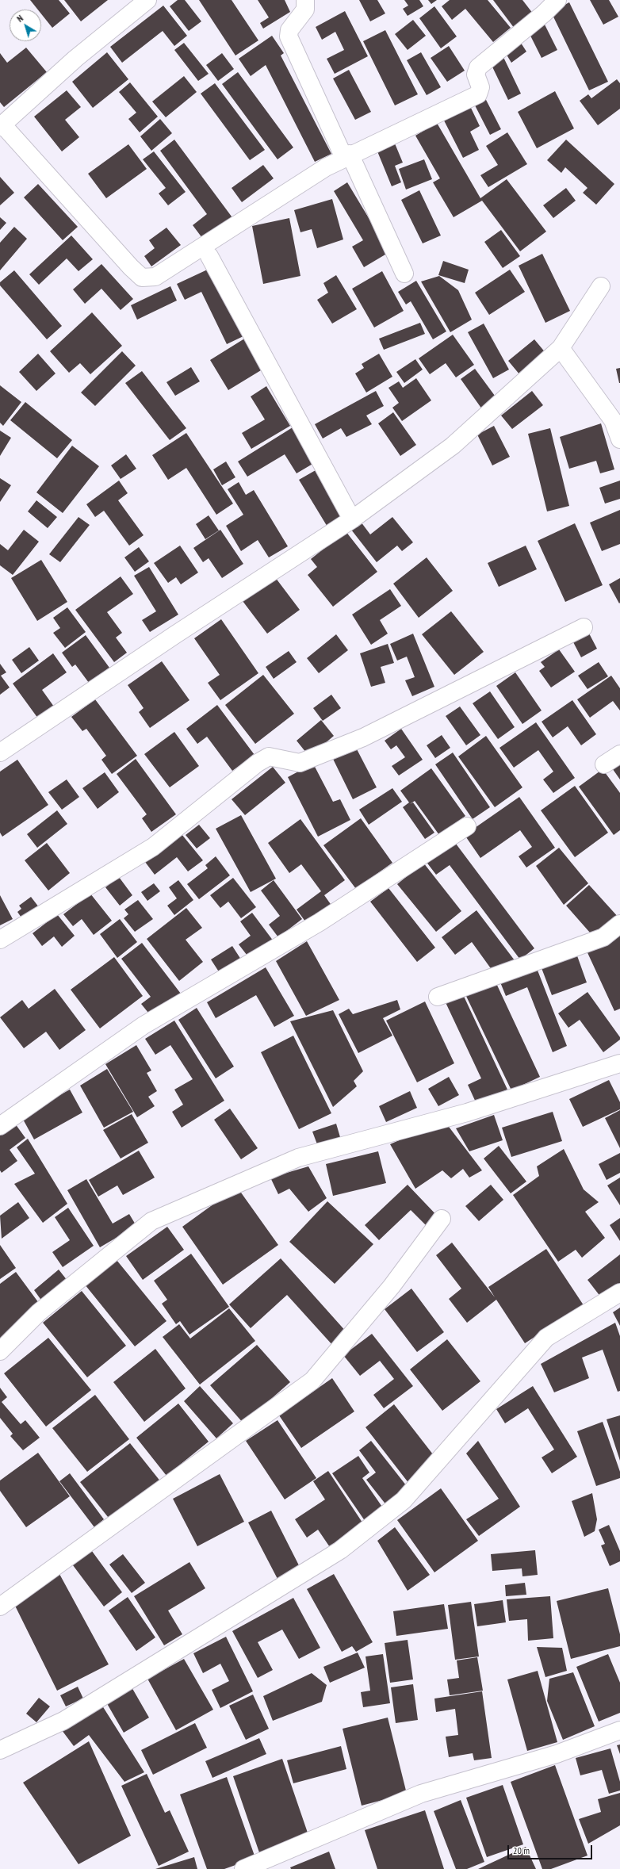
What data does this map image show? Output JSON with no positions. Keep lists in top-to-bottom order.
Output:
{
  "scale_bar": "20 m",
  "north": "top left"
}
